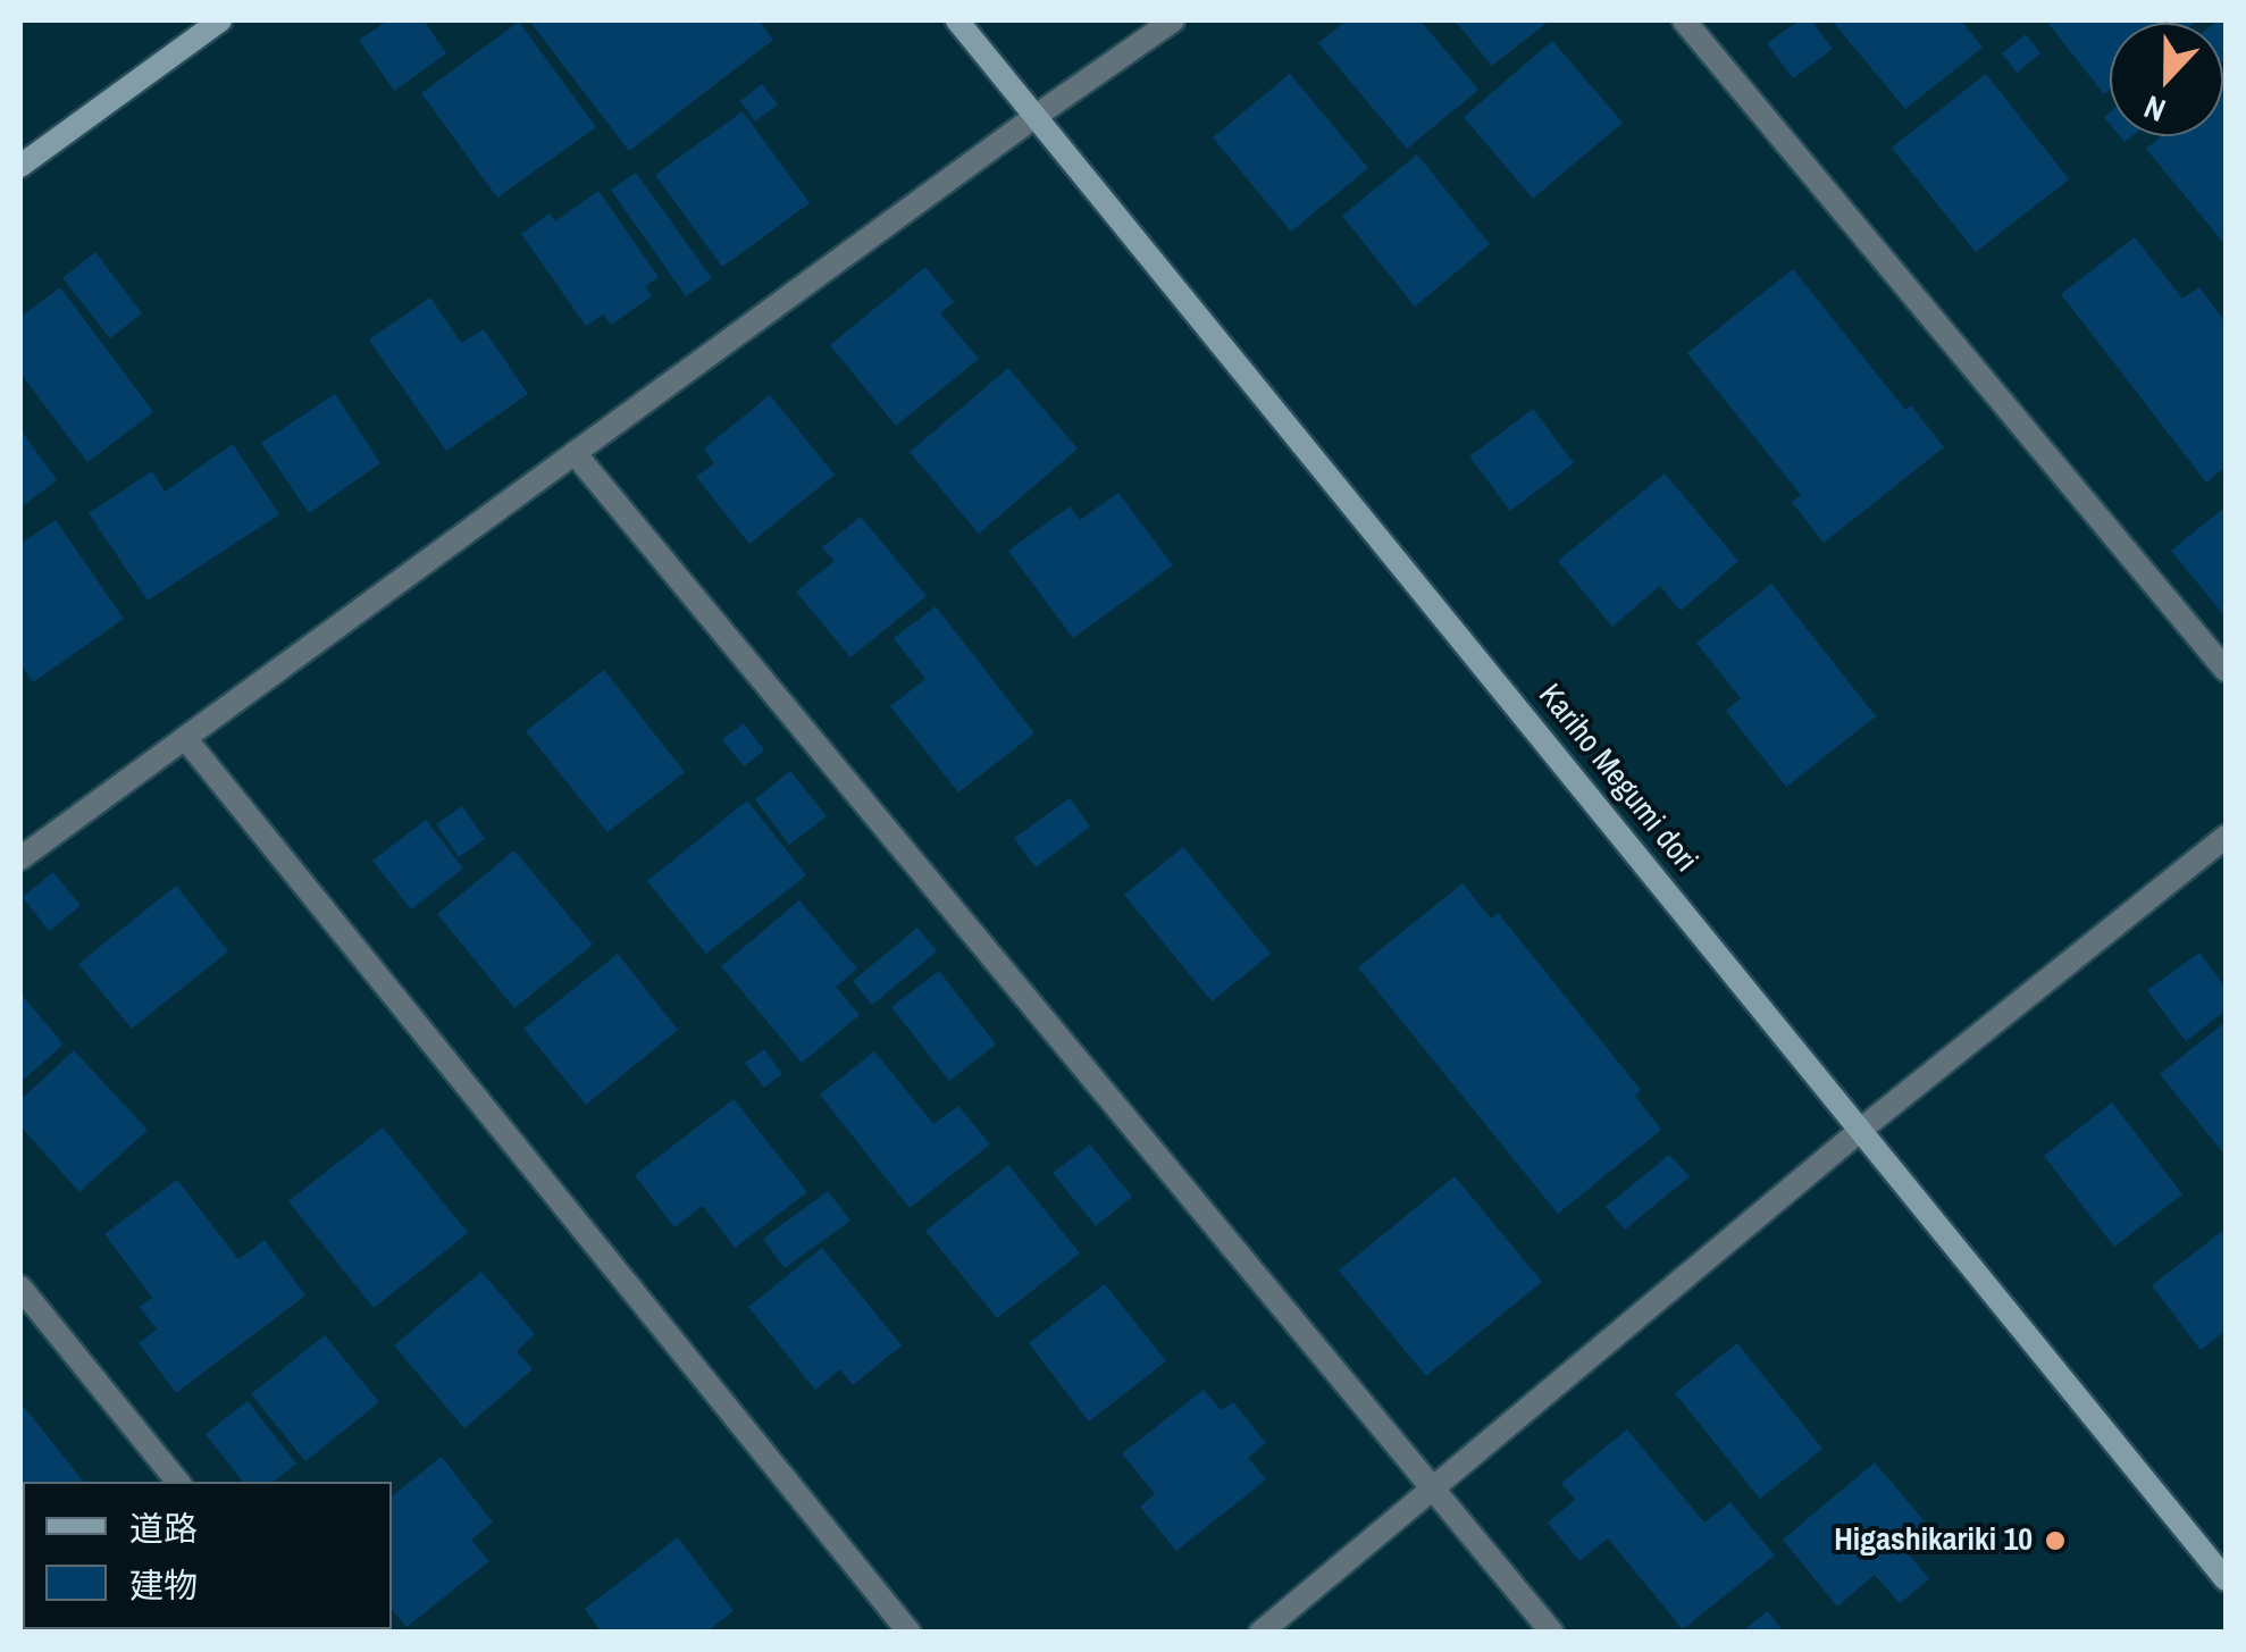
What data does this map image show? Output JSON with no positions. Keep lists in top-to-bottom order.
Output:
{
  "streets": {
    "street": ["Kariho Megumi dori"]
  },
  "places": ["Higashikariki 10"],
  "legend": ["道路", "建物"],
  "north": "bottom"
}
